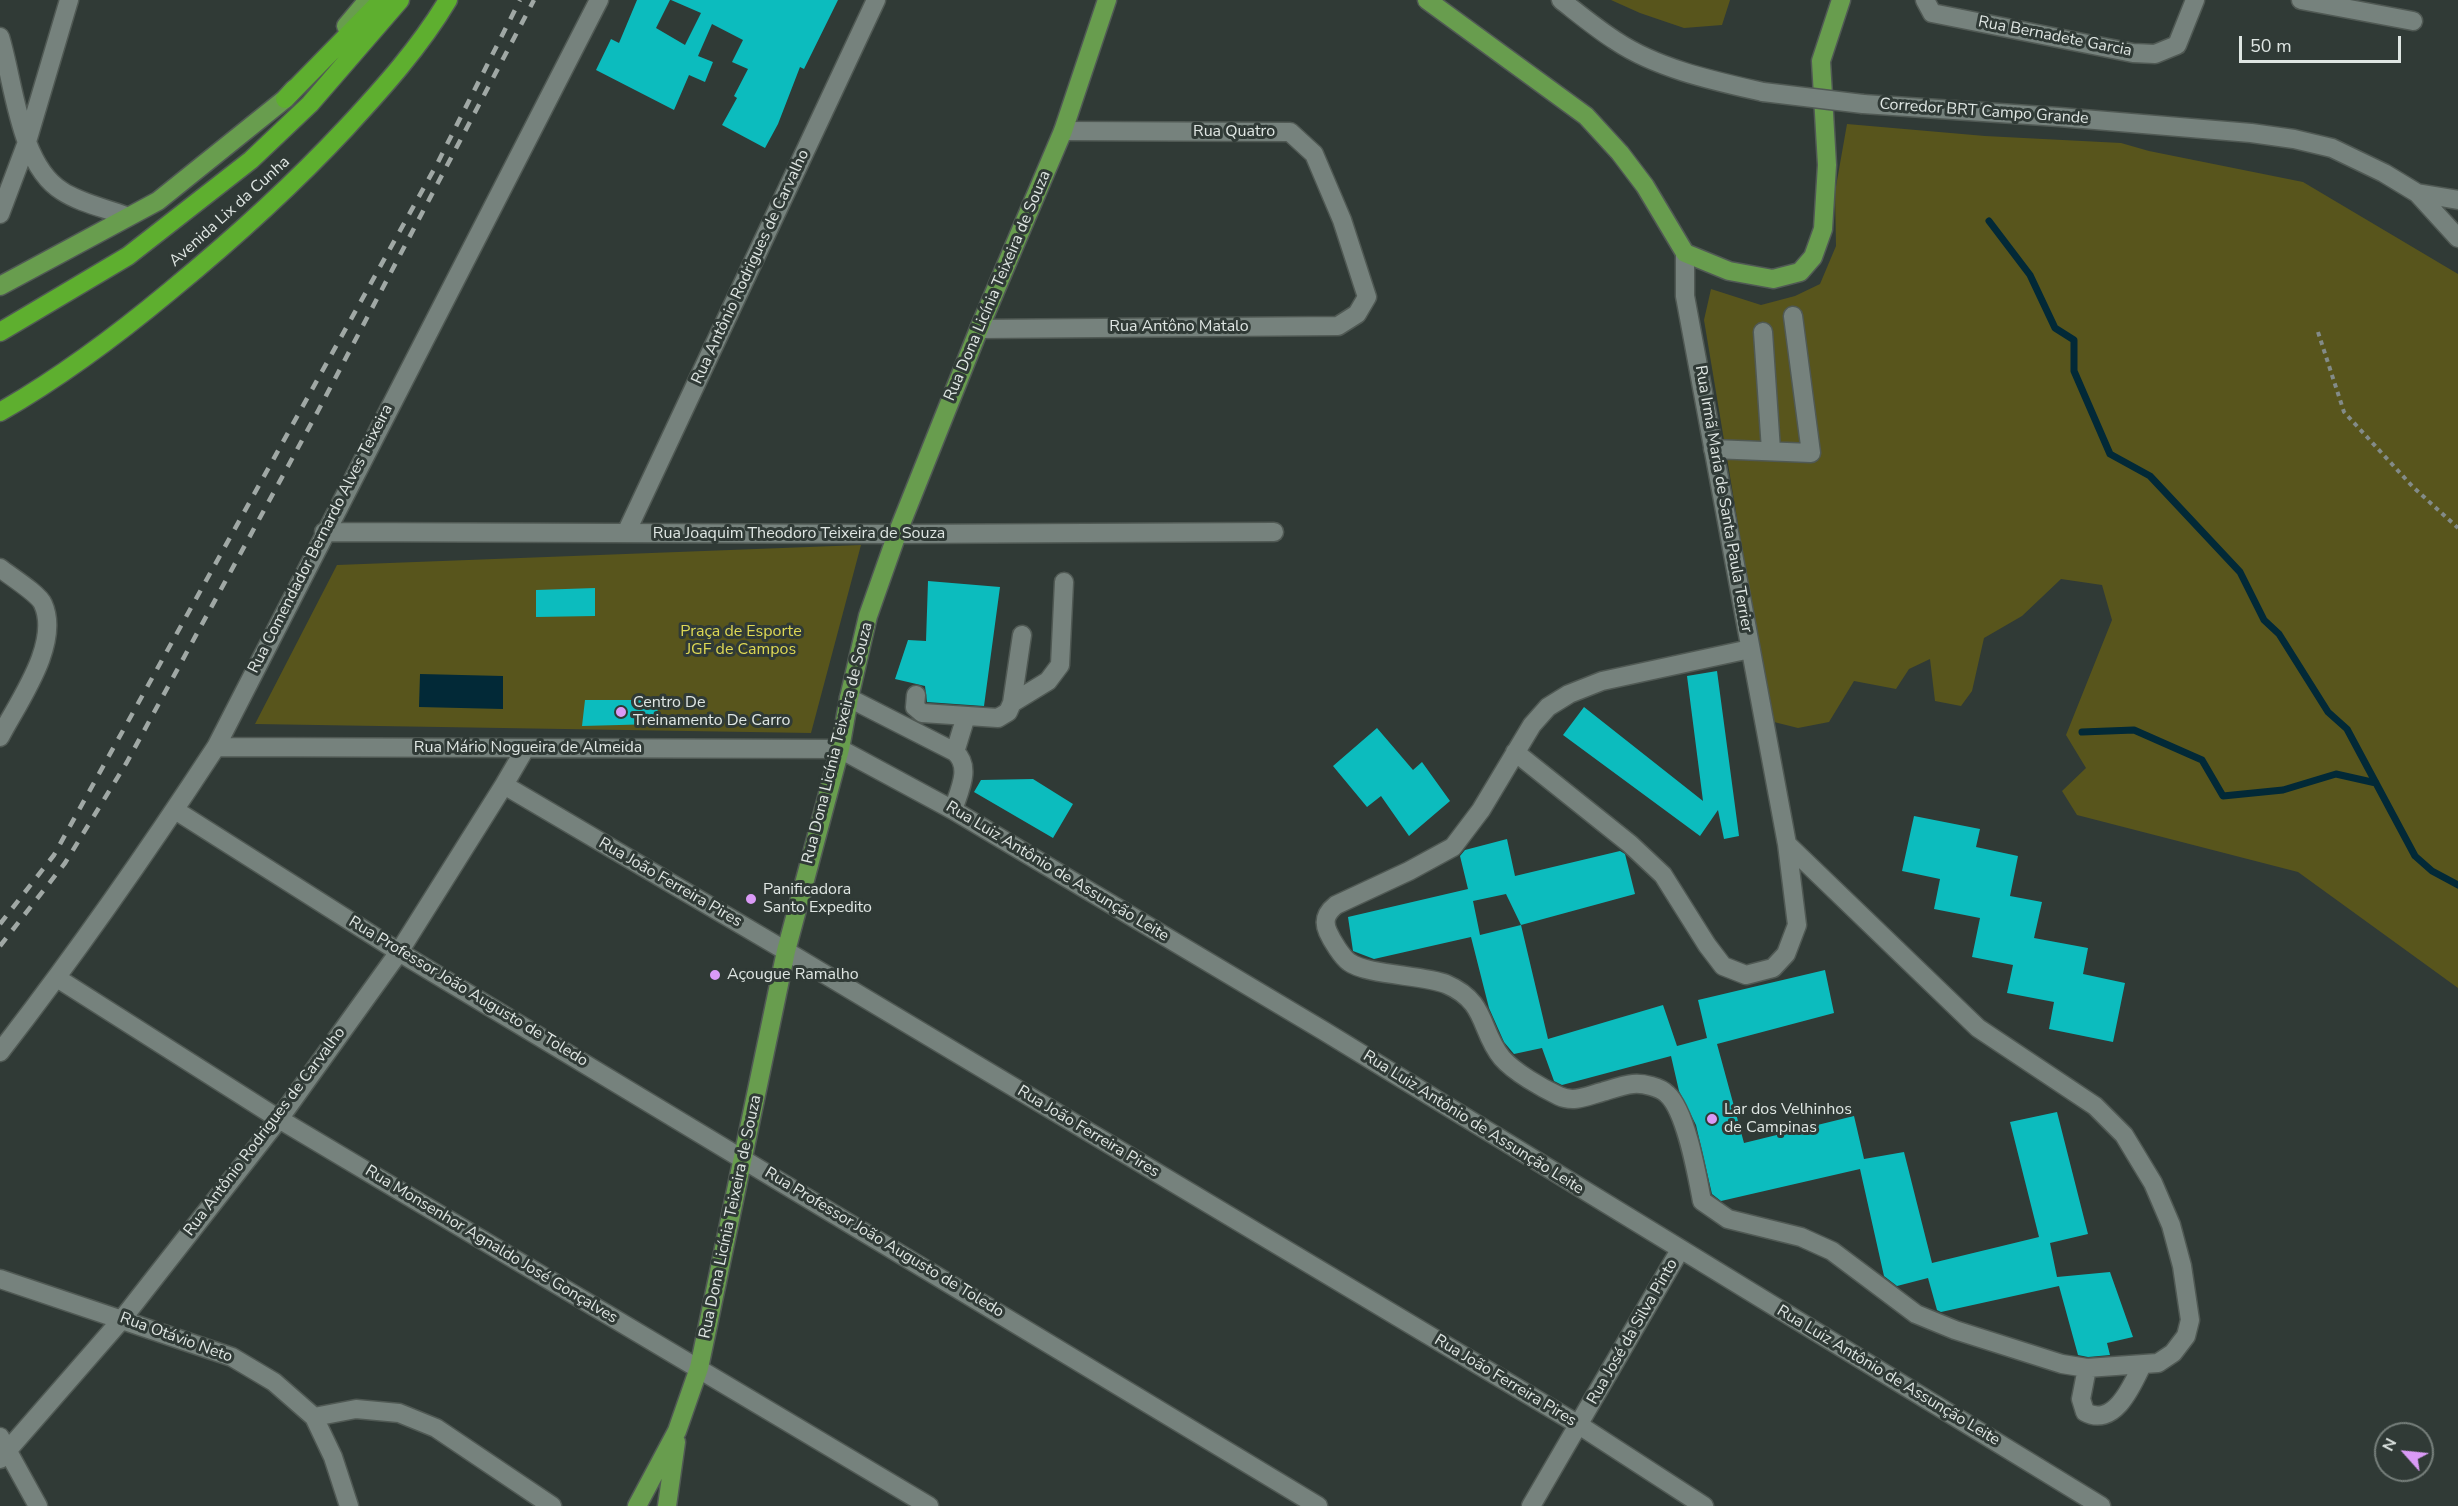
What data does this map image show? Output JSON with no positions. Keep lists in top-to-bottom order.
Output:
{
  "streets": {
    "highway": ["Avenida Lix da Cunha"],
    "main road": ["Rua Dona Licínia Teixeira de Souza", "Rua Irmã Maria de Santa Paula Terrier"],
    "street": [
      "Rua Bernadete Garcia",
      "Corredor BRT Campo Grande",
      "Rua Quatro",
      "Rua Antônio Rodrigues de Carvalho",
      "Rua Antôno Matalo",
      "Rua Joaquim Theodoro Teixeira de Souza",
      "Rua Comendador Bernardo Alves Teixeira",
      "Rua Mário Nogueira de Almeida",
      "Rua Luiz Antônio de Assunção Leite",
      "Rua João Ferreira Pires",
      "Rua Professor João Augusto de Toledo",
      "Rua Monsenhor Agnaldo José Gonçalves",
      "Rua José da Silva Pinto",
      "Rua Otávio Neto"
    ]
  },
  "crossings": [
    ["Rua Quatro", "Rua Dona Licínia Teixeira de Souza"],
    ["Rua Quatro", "Rua Antôno Matalo"],
    ["Rua Antônio Rodrigues de Carvalho", "Rua Joaquim Theodoro Teixeira de Souza"],
    ["Rua Antônio Rodrigues de Carvalho", "Rua João Ferreira Pires"],
    ["Rua Antônio Rodrigues de Carvalho", "Rua Professor João Augusto de Toledo"],
    ["Rua Antônio Rodrigues de Carvalho", "Rua Monsenhor Agnaldo José Gonçalves"],
    ["Rua Antônio Rodrigues de Carvalho", "Rua Otávio Neto"],
    ["Rua Dona Licínia Teixeira de Souza", "Rua Antôno Matalo"],
    ["Rua Dona Licínia Teixeira de Souza", "Rua Joaquim Theodoro Teixeira de Souza"],
    ["Rua Dona Licínia Teixeira de Souza", "Rua Mário Nogueira de Almeida"],
    ["Rua Dona Licínia Teixeira de Souza", "Rua Luiz Antônio de Assunção Leite"],
    ["Rua Dona Licínia Teixeira de Souza", "Rua João Ferreira Pires"],
    ["Rua Dona Licínia Teixeira de Souza", "Rua Professor João Augusto de Toledo"],
    ["Rua Dona Licínia Teixeira de Souza", "Rua Monsenhor Agnaldo José Gonçalves"],
    ["Rua Joaquim Theodoro Teixeira de Souza", "Rua Comendador Bernardo Alves Teixeira"],
    ["Rua Comendador Bernardo Alves Teixeira", "Rua Mário Nogueira de Almeida"],
    ["Rua Comendador Bernardo Alves Teixeira", "Rua Professor João Augusto de Toledo"],
    ["Rua Comendador Bernardo Alves Teixeira", "Rua Monsenhor Agnaldo José Gonçalves"],
    ["Rua Mário Nogueira de Almeida", "Rua Luiz Antônio de Assunção Leite"],
    ["Rua Luiz Antônio de Assunção Leite", "Rua José da Silva Pinto"],
    ["Rua João Ferreira Pires", "Rua José da Silva Pinto"]
  ],
  "parks": ["Praça de Esporte JGF de Campos"],
  "places": [
    "Centro De Treinamento De Carro",
    "Panificadora Santo Expedito",
    "Açougue Ramalho",
    "Lar dos Velhinhos de Campinas"
  ],
  "scale_bar": "50 m",
  "north": "top left"
}
